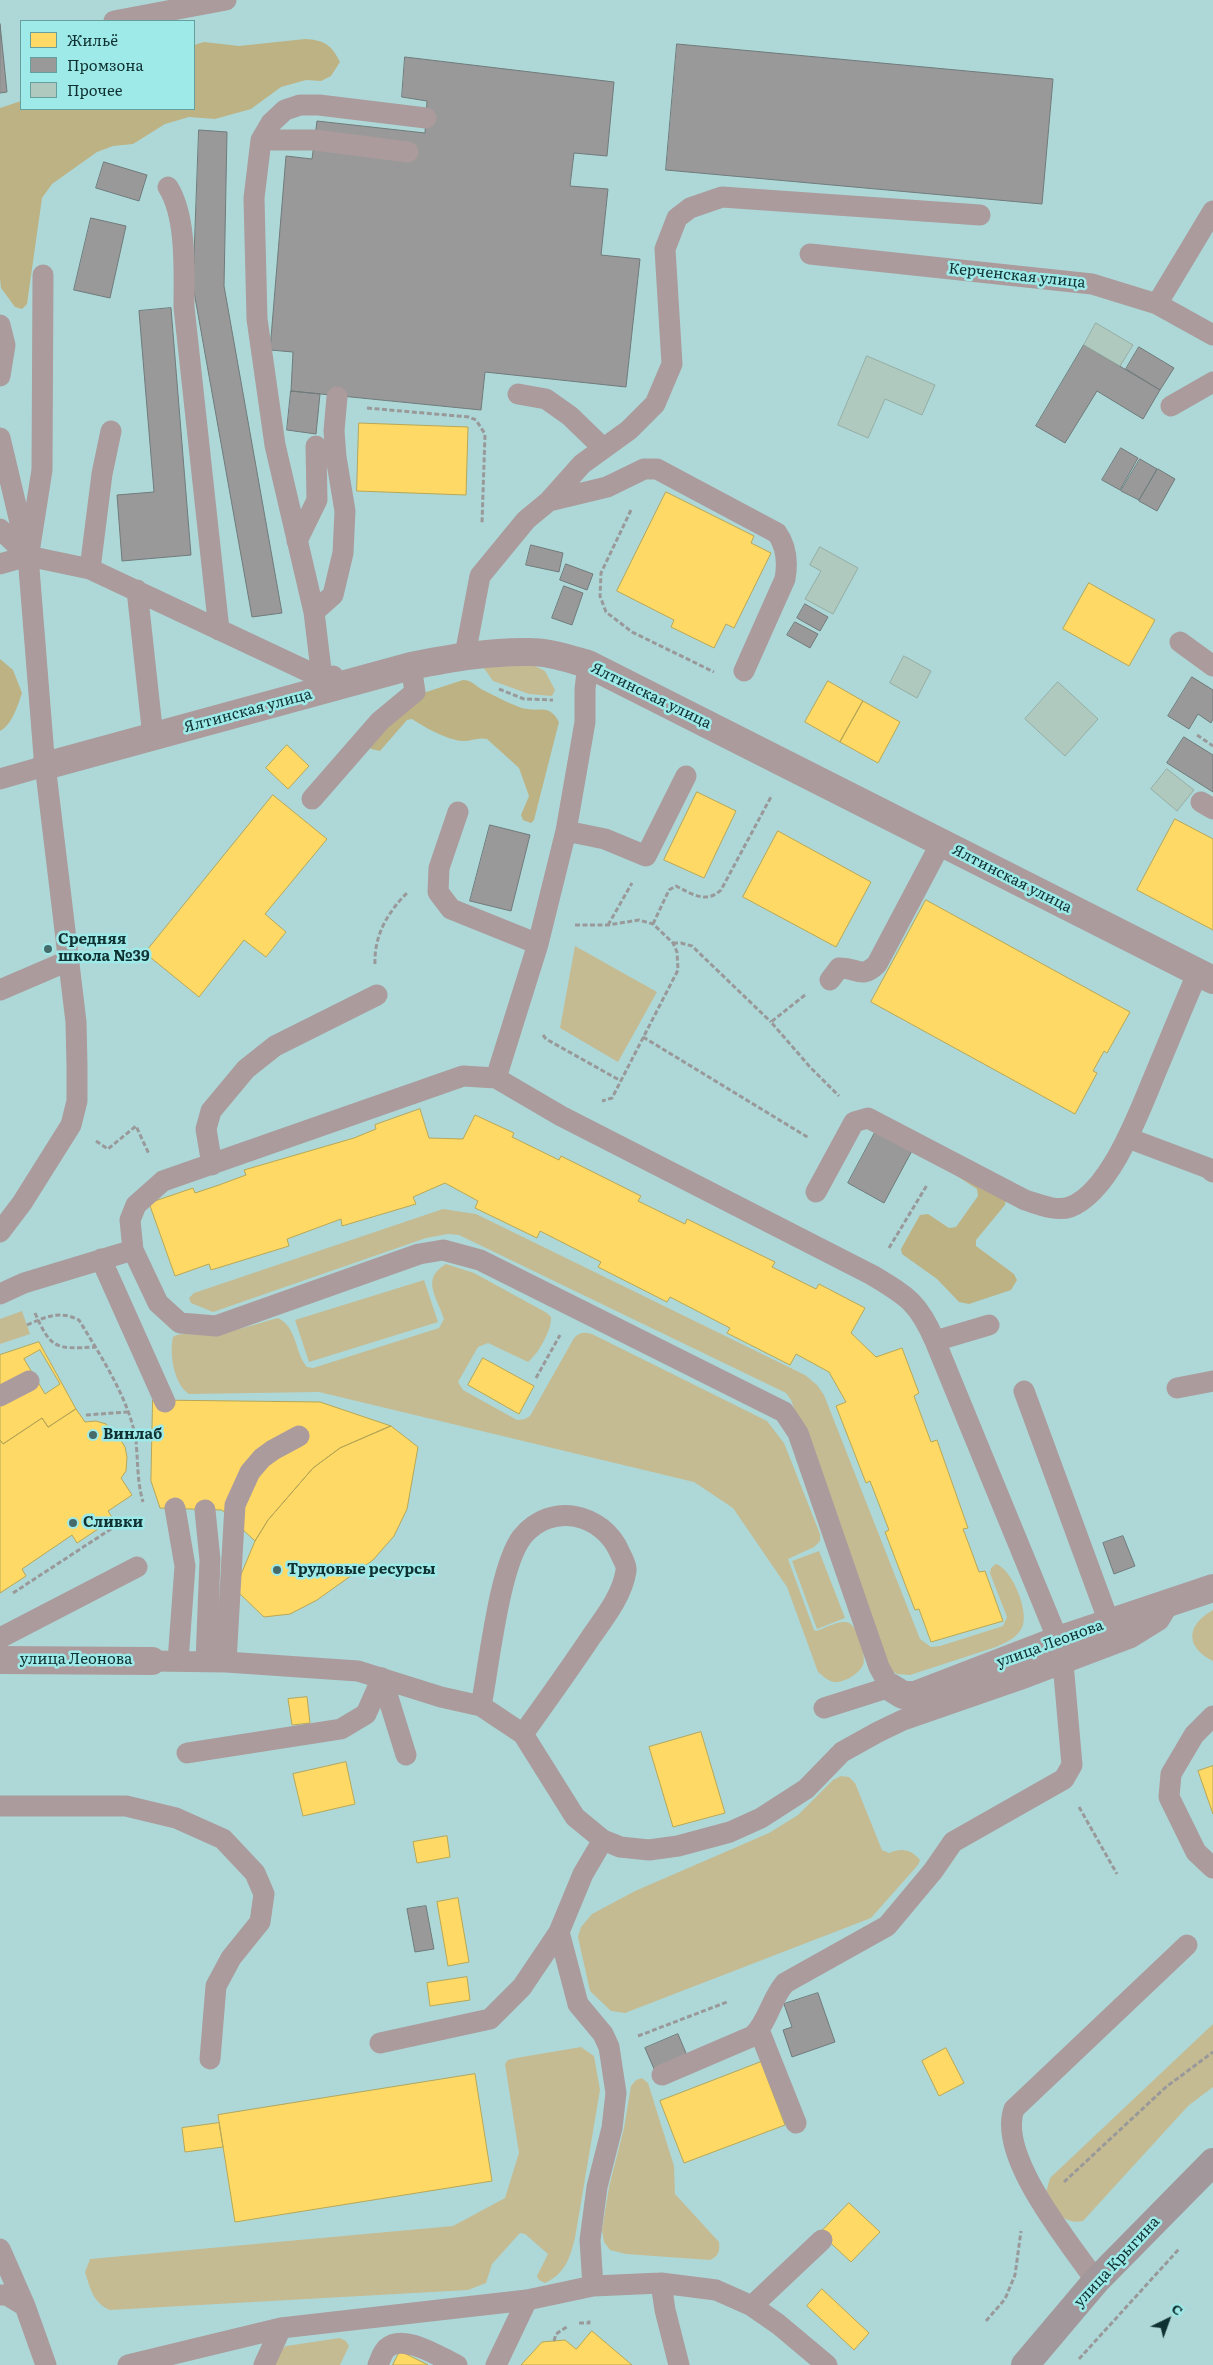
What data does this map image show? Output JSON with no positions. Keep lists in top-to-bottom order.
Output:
{
  "streets": {
    "main road": ["улица Крыгина"],
    "street": ["Ялтинская улица", "улица Леонова"],
    "lane": ["Керченская улица"]
  },
  "places": [
    "Средняя школа №39",
    "Винлаб",
    "Сливки",
    "Трудовые ресурсы"
  ],
  "legend": ["Жильё", "Промзона", "Прочее"],
  "north": "top right"
}
